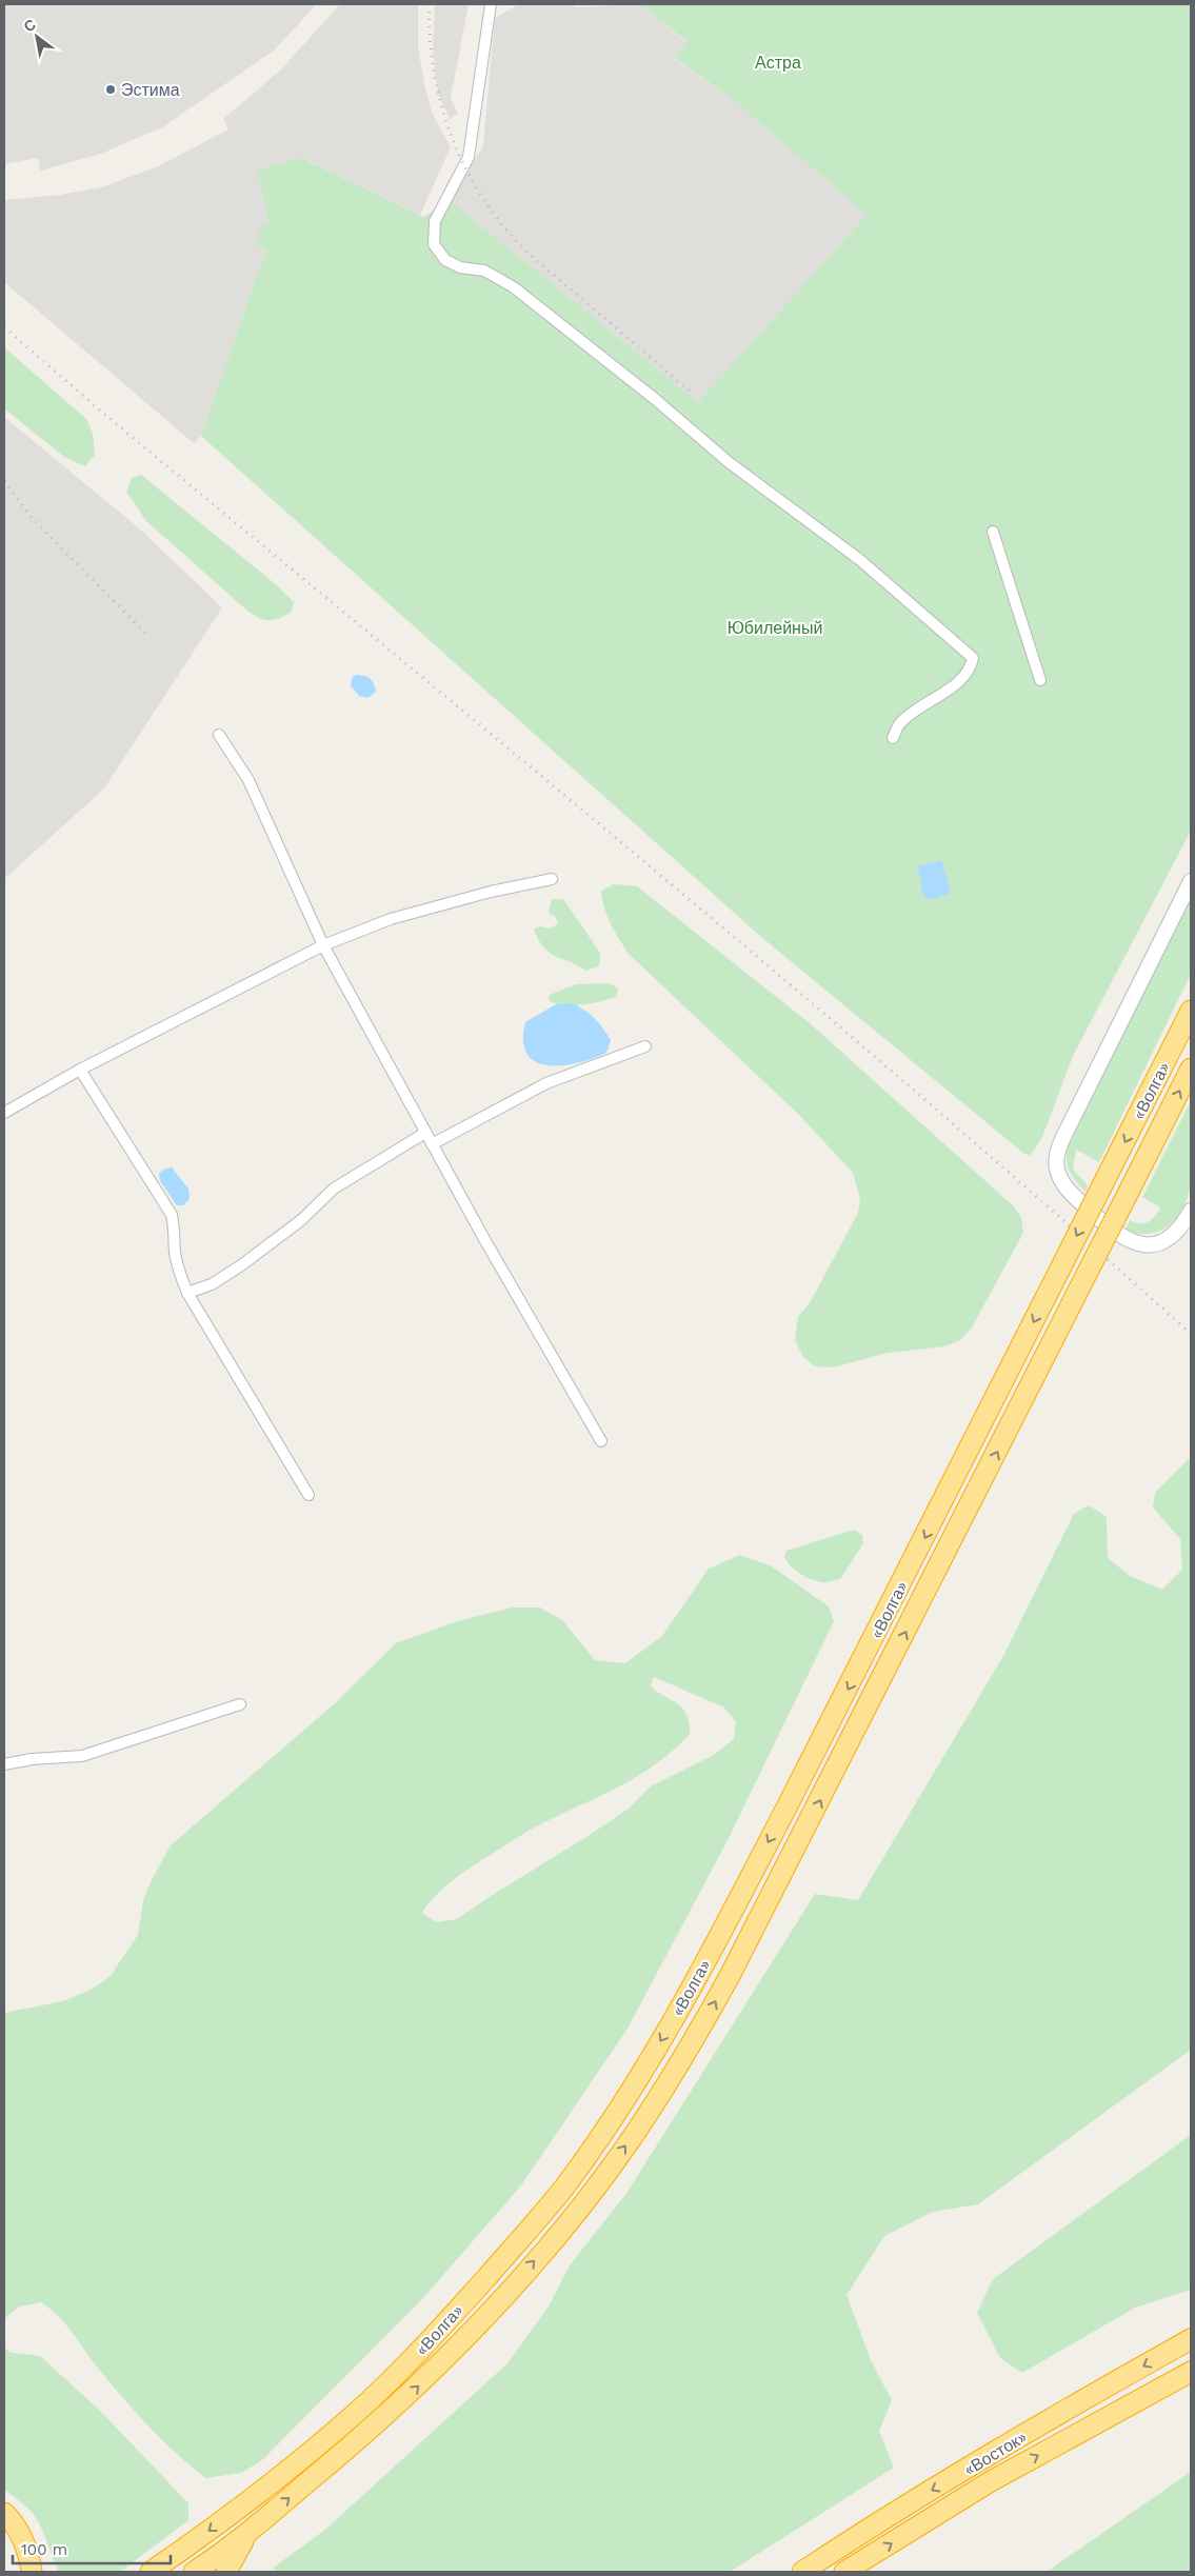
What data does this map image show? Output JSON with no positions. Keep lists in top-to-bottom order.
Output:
{
  "streets": {
    "highway": ["«Волга»", "«Восток»"]
  },
  "parks": ["Астра", "Юбилейный"],
  "places": ["Эстима"],
  "scale_bar": "100 m",
  "north": "top left"
}
